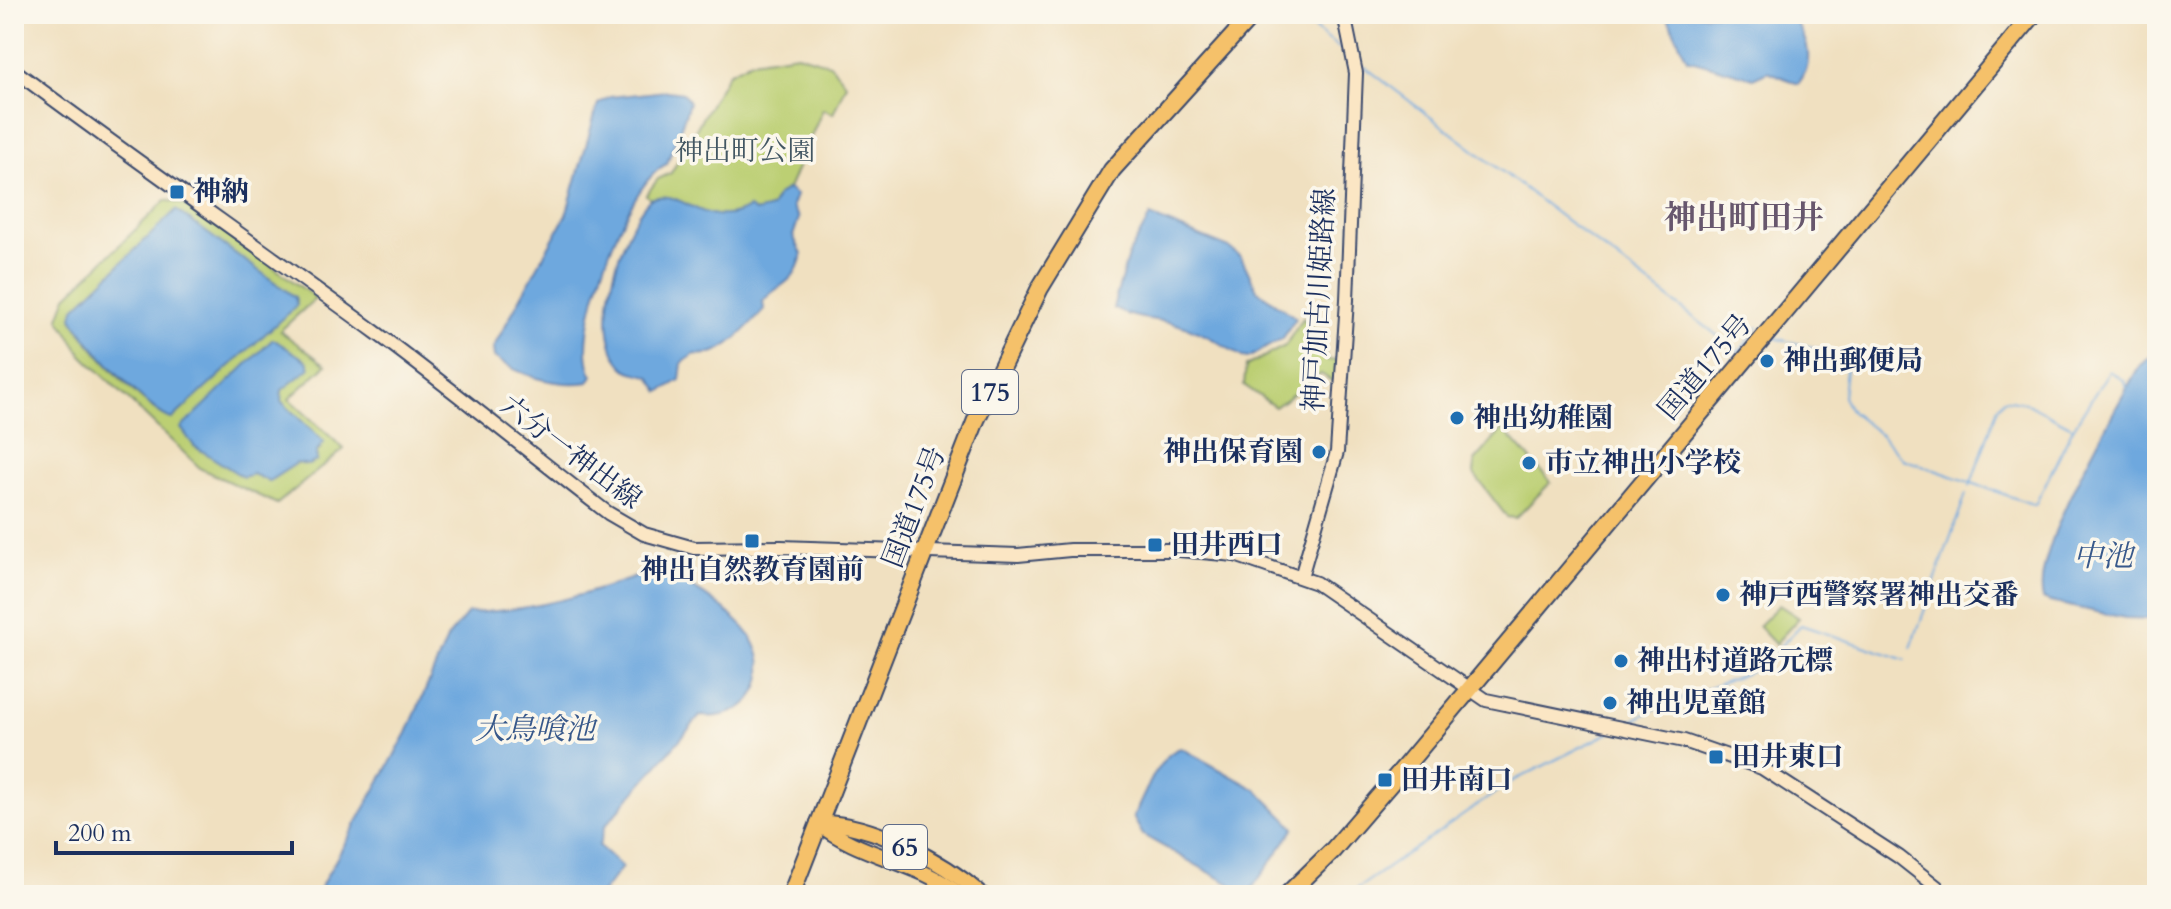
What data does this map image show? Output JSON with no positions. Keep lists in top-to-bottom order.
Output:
{
  "streets": {
    "highway": ["国道175号", "175"],
    "main road": ["神戸加古川姫路線", "六分一神出線", "65"]
  },
  "crossings": [
    ["神戸加古川姫路線", "六分一神出線"],
    ["国道175号", "六分一神出線"],
    ["国道175号", "65"]
  ],
  "districts": ["神出町田井"],
  "water": ["中池", "大鳥喰池"],
  "parks": ["神出町公園"],
  "places": {
    "transit": [
      "神納",
      "神出自然教育園前",
      "田井西口",
      "田井東口",
      "田井南口"
    ],
    "other": [
      "神出郵便局",
      "神出幼稚園",
      "神出保育園",
      "市立神出小学校",
      "神戸西警察署神出交番",
      "神出村道路元標",
      "神出児童館"
    ]
  },
  "scale_bar": "200 m"
}
